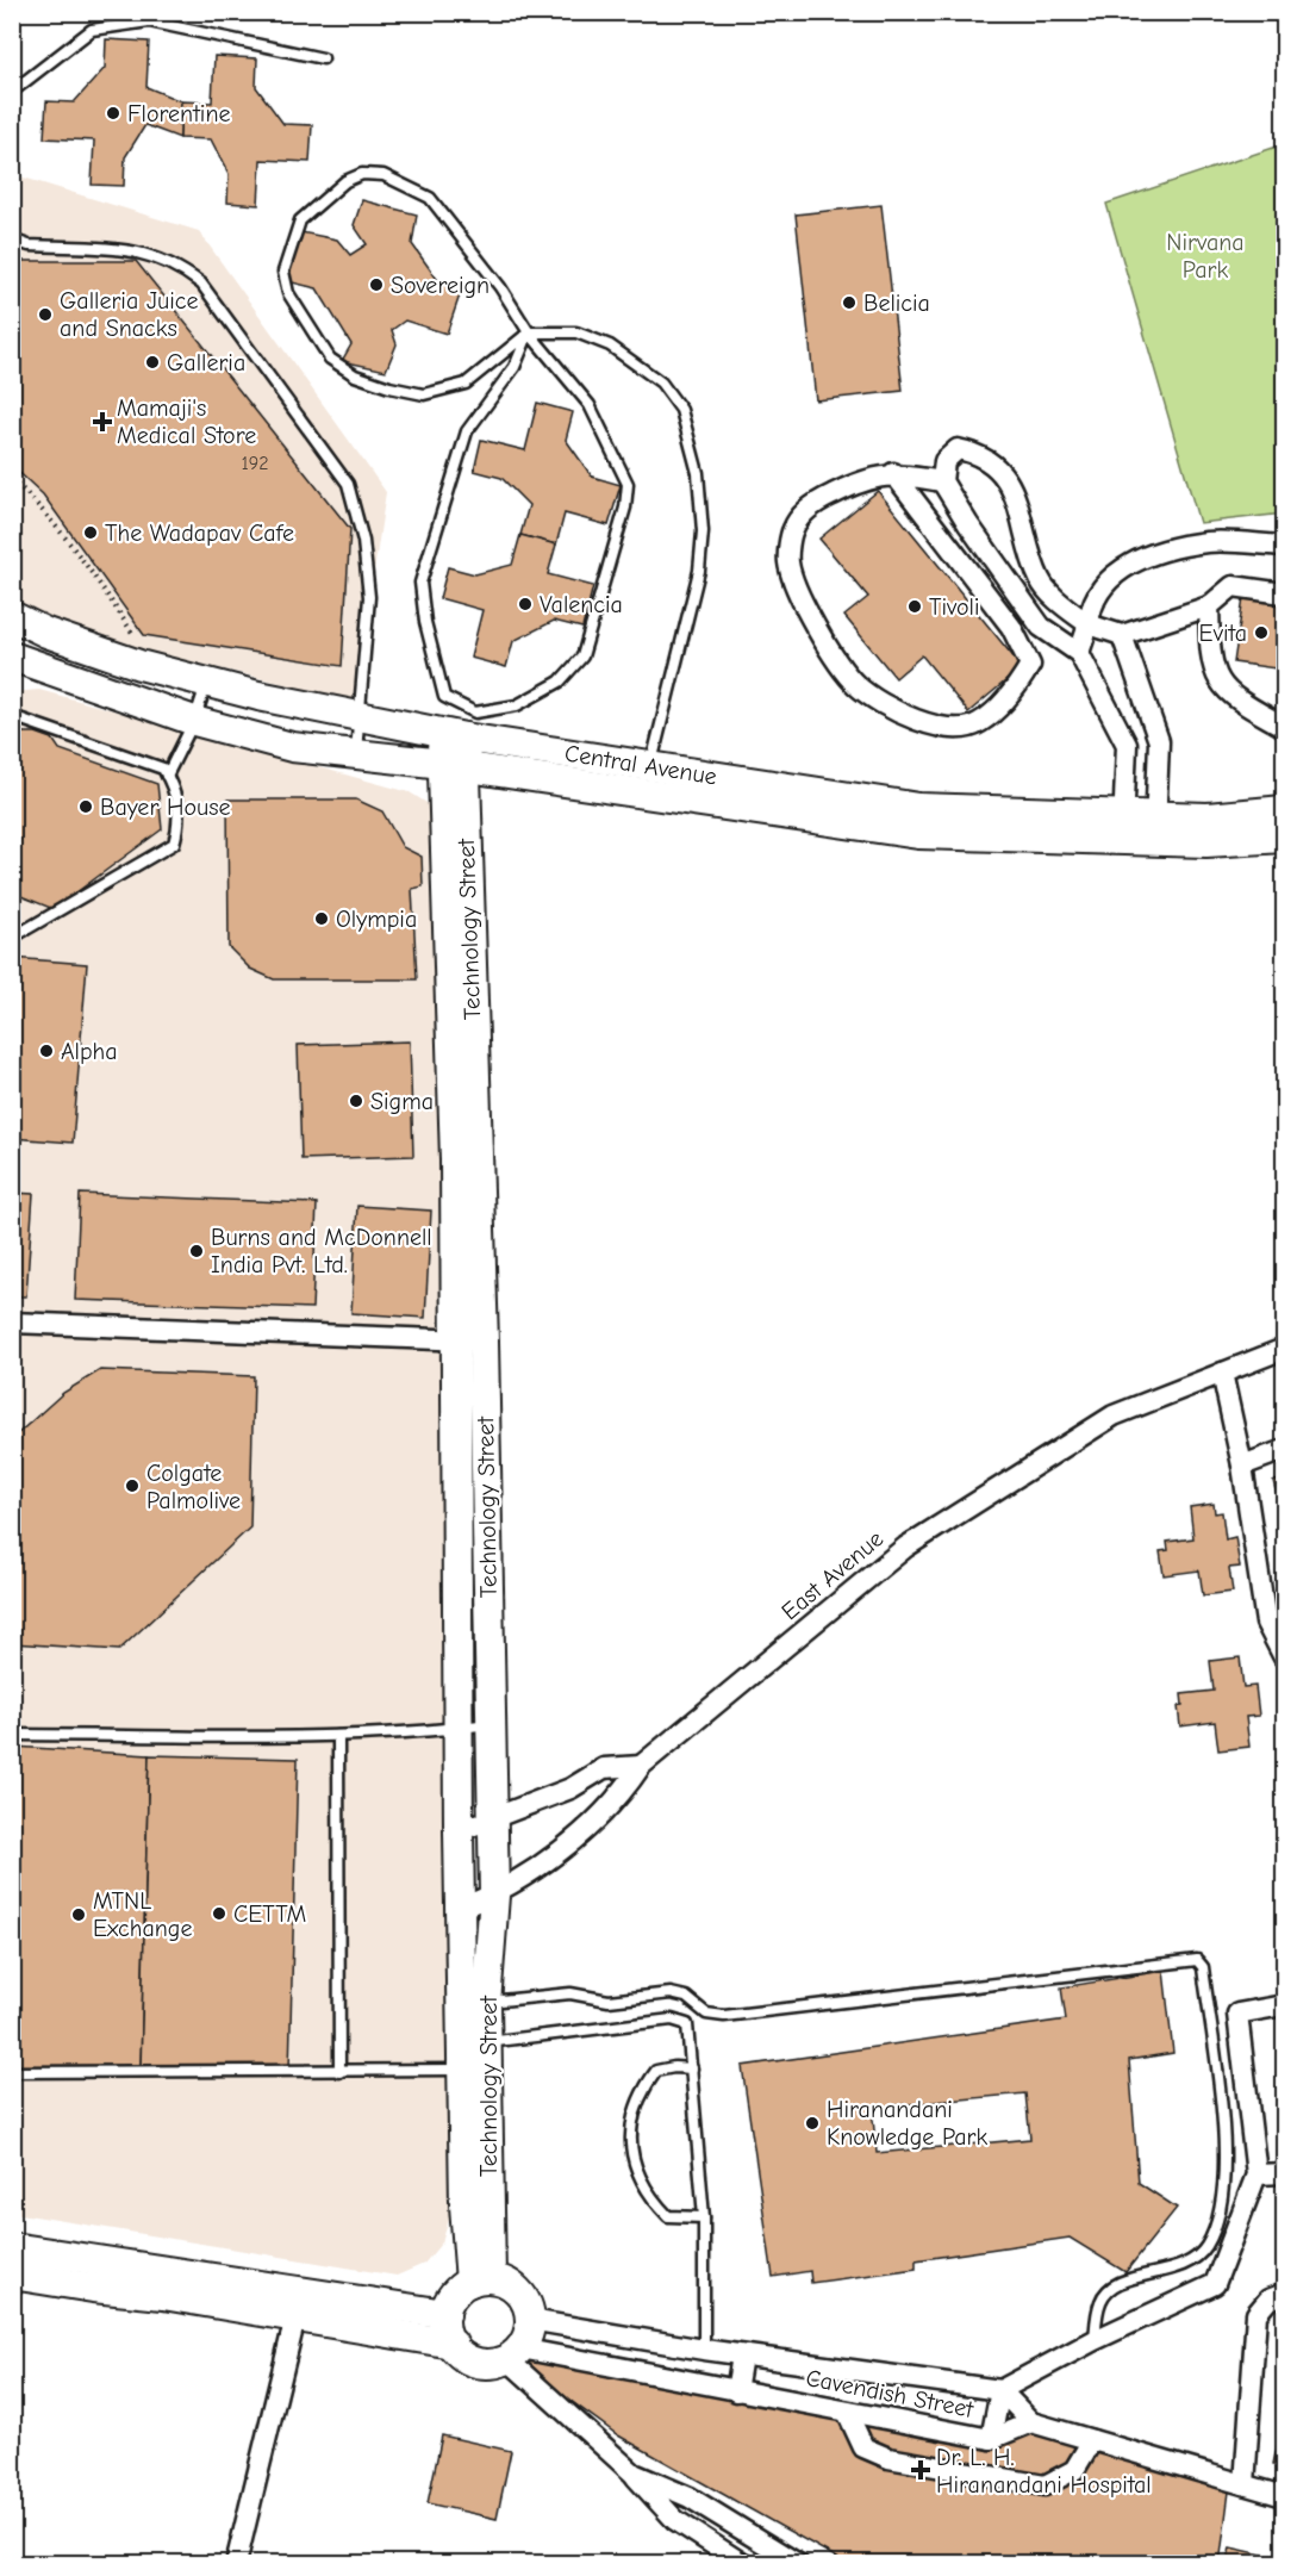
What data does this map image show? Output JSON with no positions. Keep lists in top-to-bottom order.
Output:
{
  "streets": {
    "street": [
      "Central Avenue",
      "Technology Street",
      "East Avenue",
      "Cavendish Street"
    ]
  },
  "crossings": [
    ["Central Avenue", "Technology Street"],
    ["Technology Street", "East Avenue"],
    ["Technology Street", "Cavendish Street"]
  ],
  "parks": ["Nirvana Park"],
  "places": {
    "other": [
      "Florentine",
      "Sovereign",
      "Belicia",
      "Galleria Juice and Snacks",
      "Galleria",
      "The Wadapav Cafe",
      "Valencia",
      "Tivoli",
      "Evita",
      "Bayer House",
      "Olympia",
      "Alpha",
      "Sigma",
      "Burns and McDonnell India Pvt. Ltd.",
      "Colgate Palmolive",
      "CETTM",
      "MTNL Exchange",
      "Hiranandani Knowledge Park"
    ],
    "health": ["Mamaji's Medical Store", "Dr. L. H. Hiranandani Hospital"]
  },
  "house_numbers": ["192"]
}
